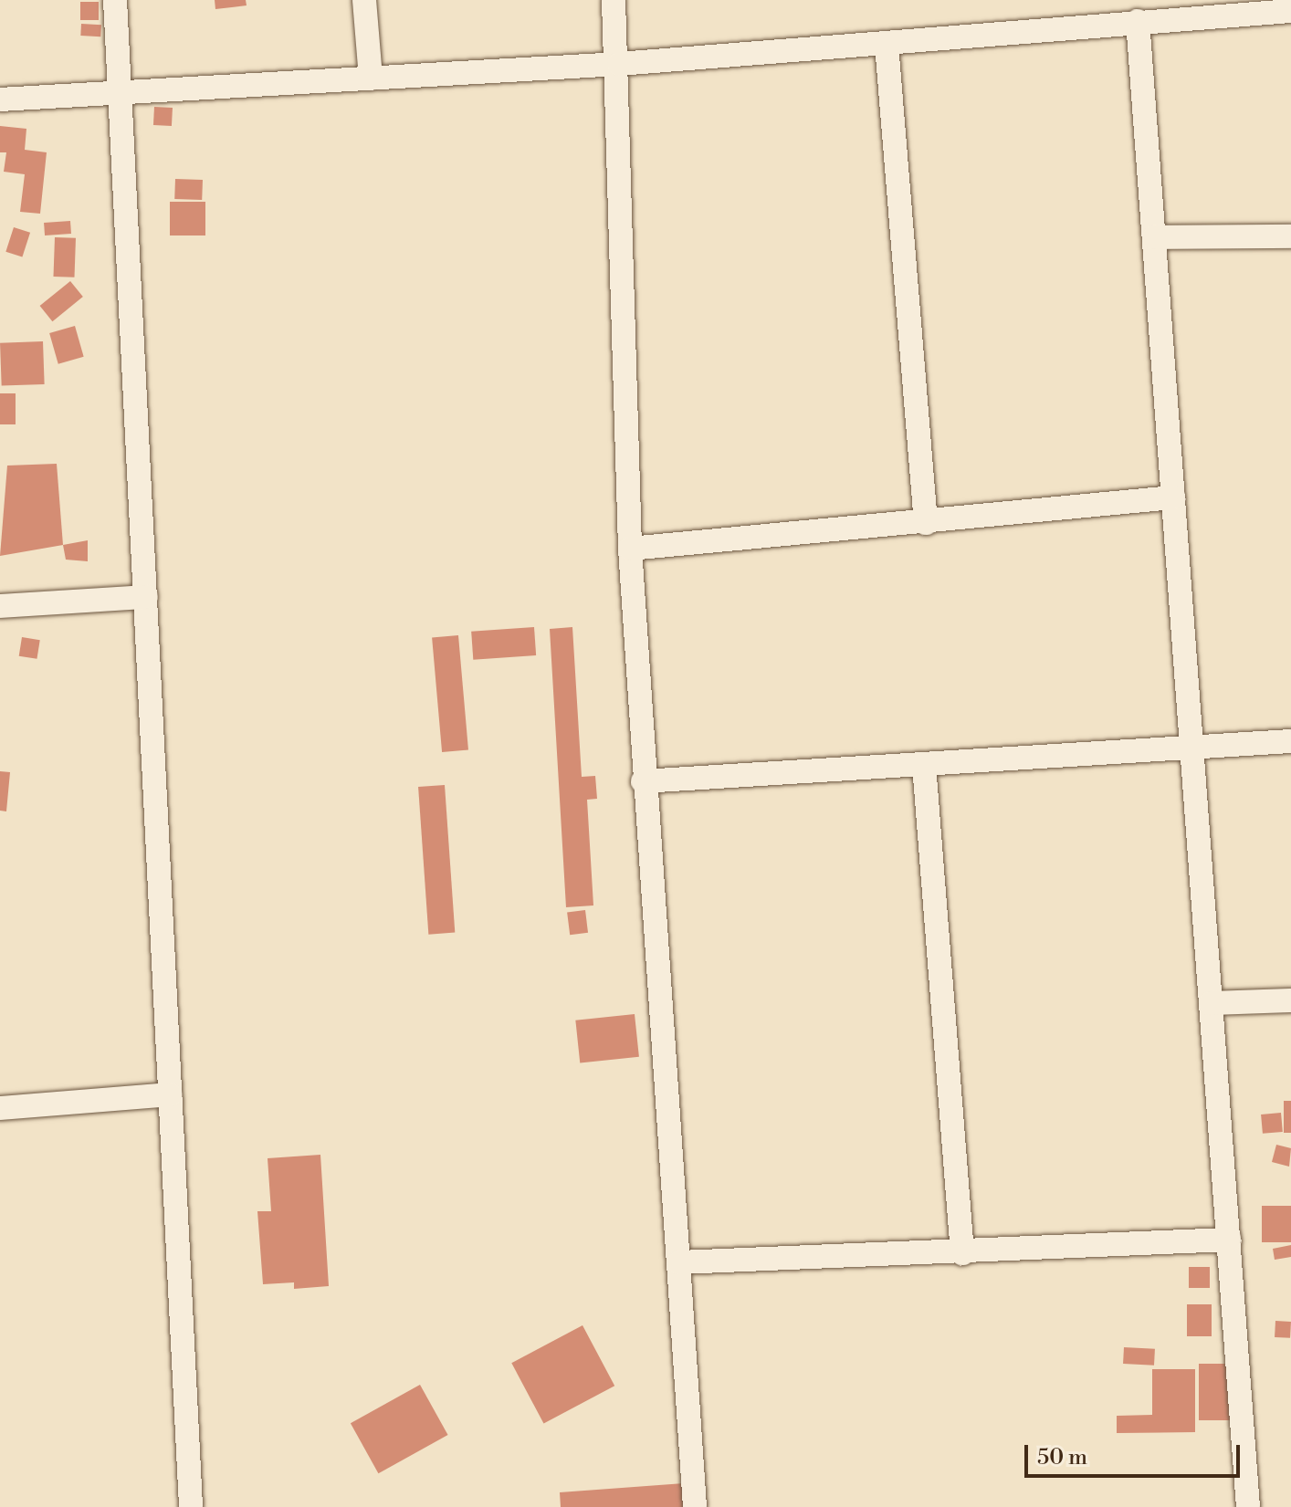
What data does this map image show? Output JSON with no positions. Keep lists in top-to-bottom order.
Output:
{
  "scale_bar": "50 m"
}
